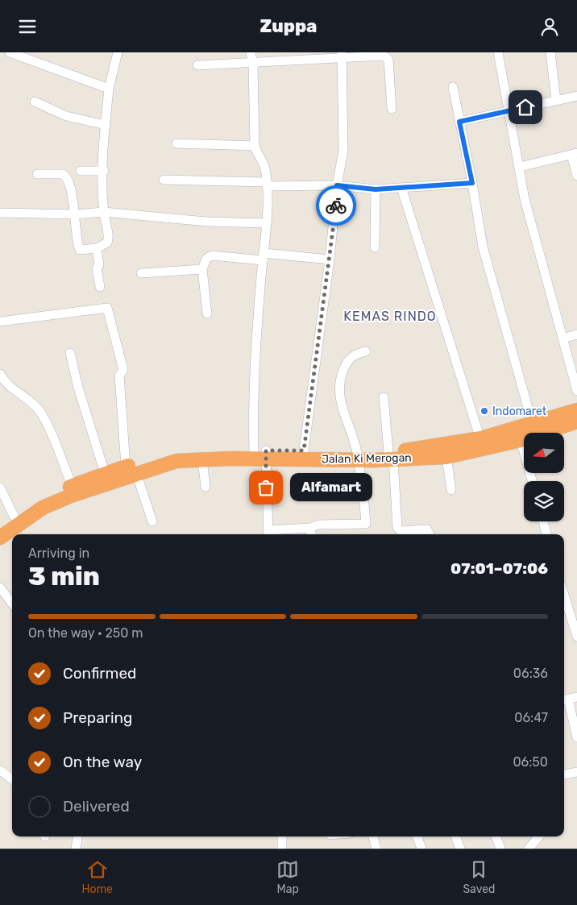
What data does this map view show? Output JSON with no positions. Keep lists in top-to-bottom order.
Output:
{
  "streets": {
    "highway": ["Jalan Ki Merogan"]
  },
  "districts": ["KEMAS RINDO"],
  "places": ["Indomaret", "Alfamart"],
  "north": "left",
  "page": {
    "header": "Zuppa",
    "bubble": "Alfamart",
    "heading": ["3 min", "Arriving in", "07:01–07:06"],
    "bar": "On the way · 250 m",
    "list": [
      ["Confirmed", "06:36"],
      ["Preparing", "06:47"],
      ["On the way", "06:50"],
      "Delivered"
    ],
    "tabs": ["Home", "Map", "Saved"]
  }
}
